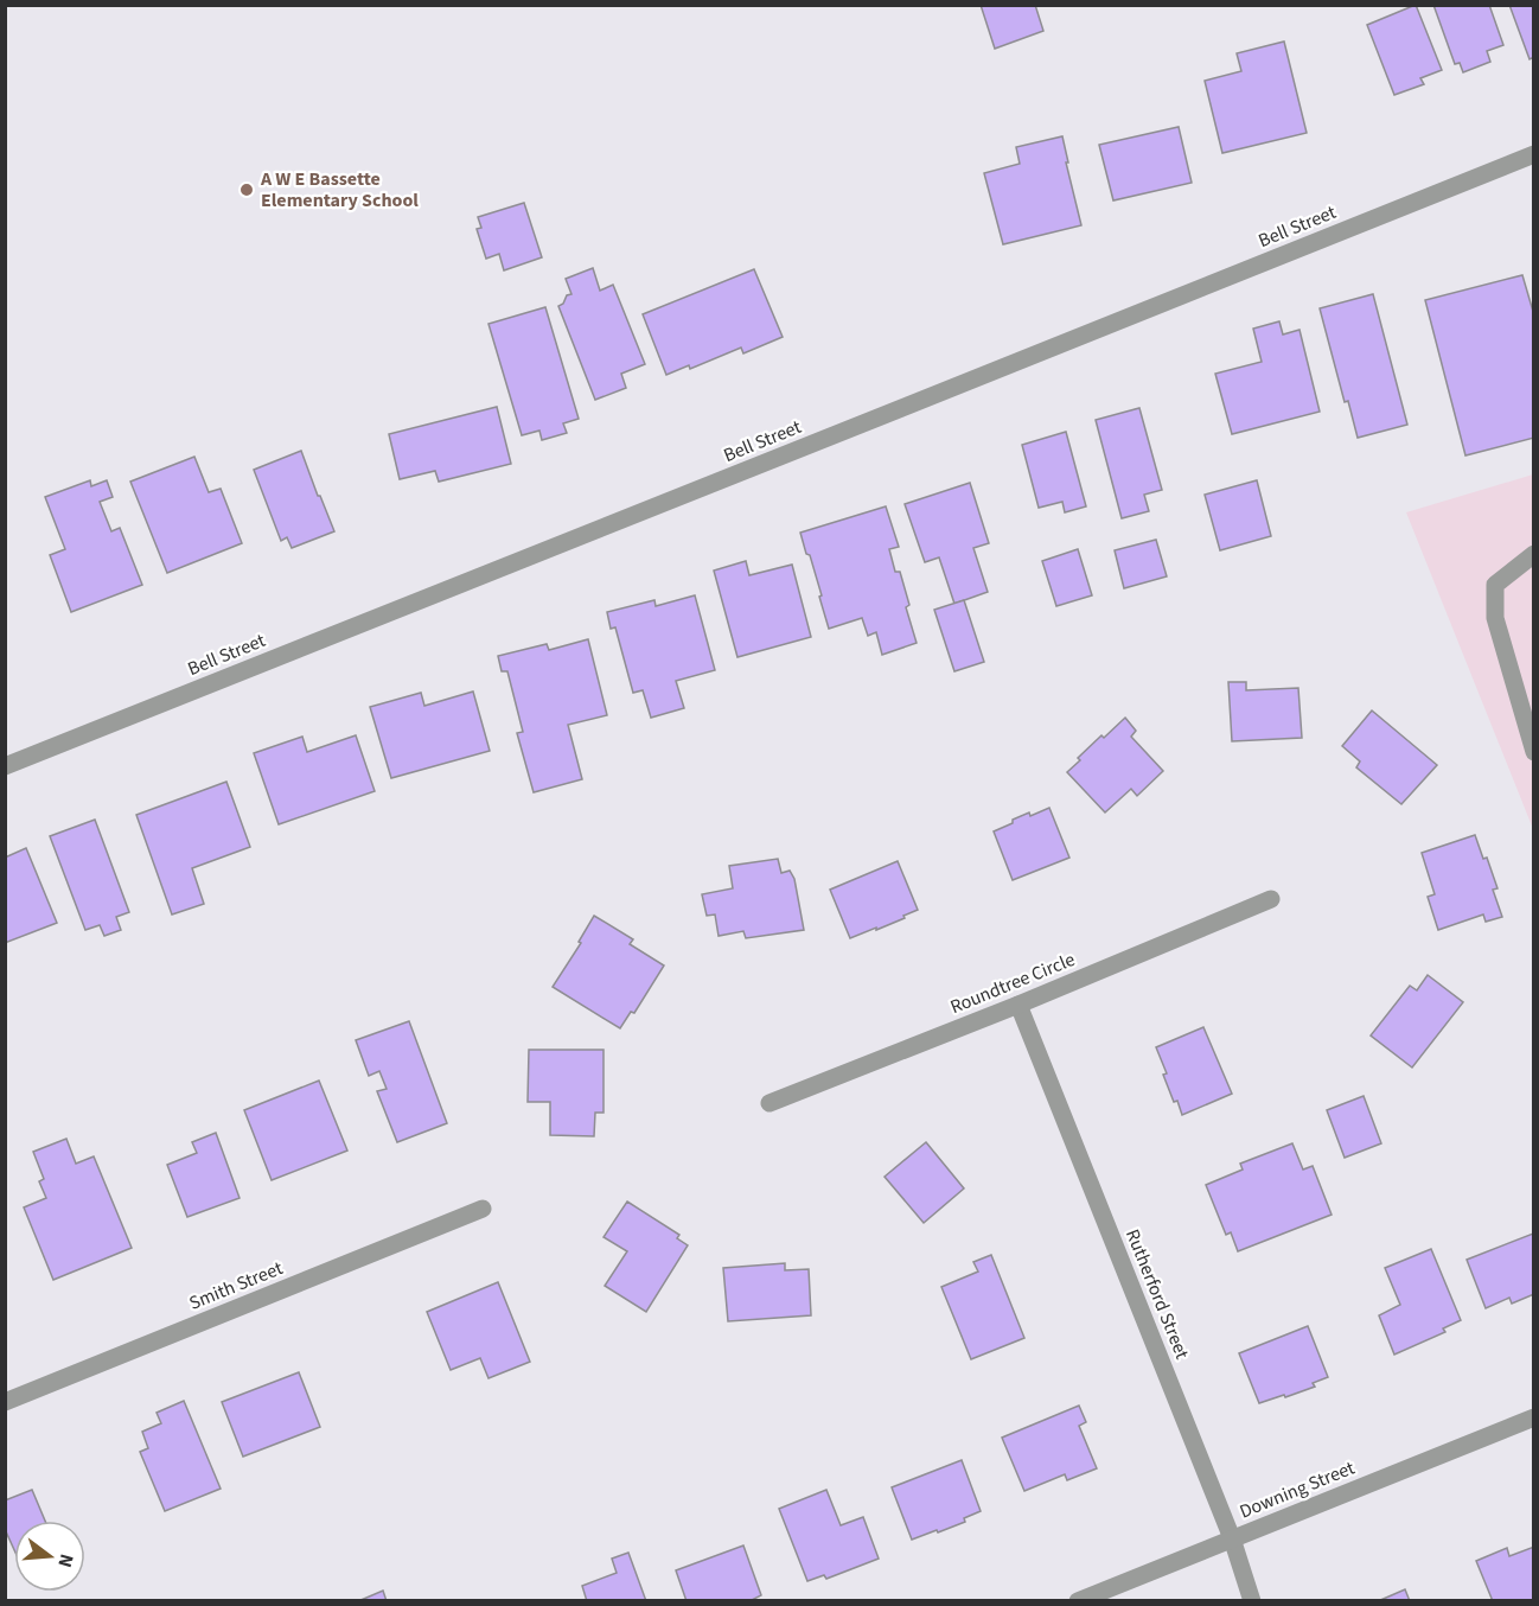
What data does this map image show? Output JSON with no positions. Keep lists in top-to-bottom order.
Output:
{
  "streets": {
    "street": [
      "Bell Street",
      "Roundtree Circle",
      "Smith Street",
      "Rutherford Street",
      "Downing Street"
    ]
  },
  "crossings": [
    ["Roundtree Circle", "Rutherford Street"],
    ["Rutherford Street", "Downing Street"]
  ],
  "places": ["A W E Bassette Elementary School"],
  "north": "right"
}
